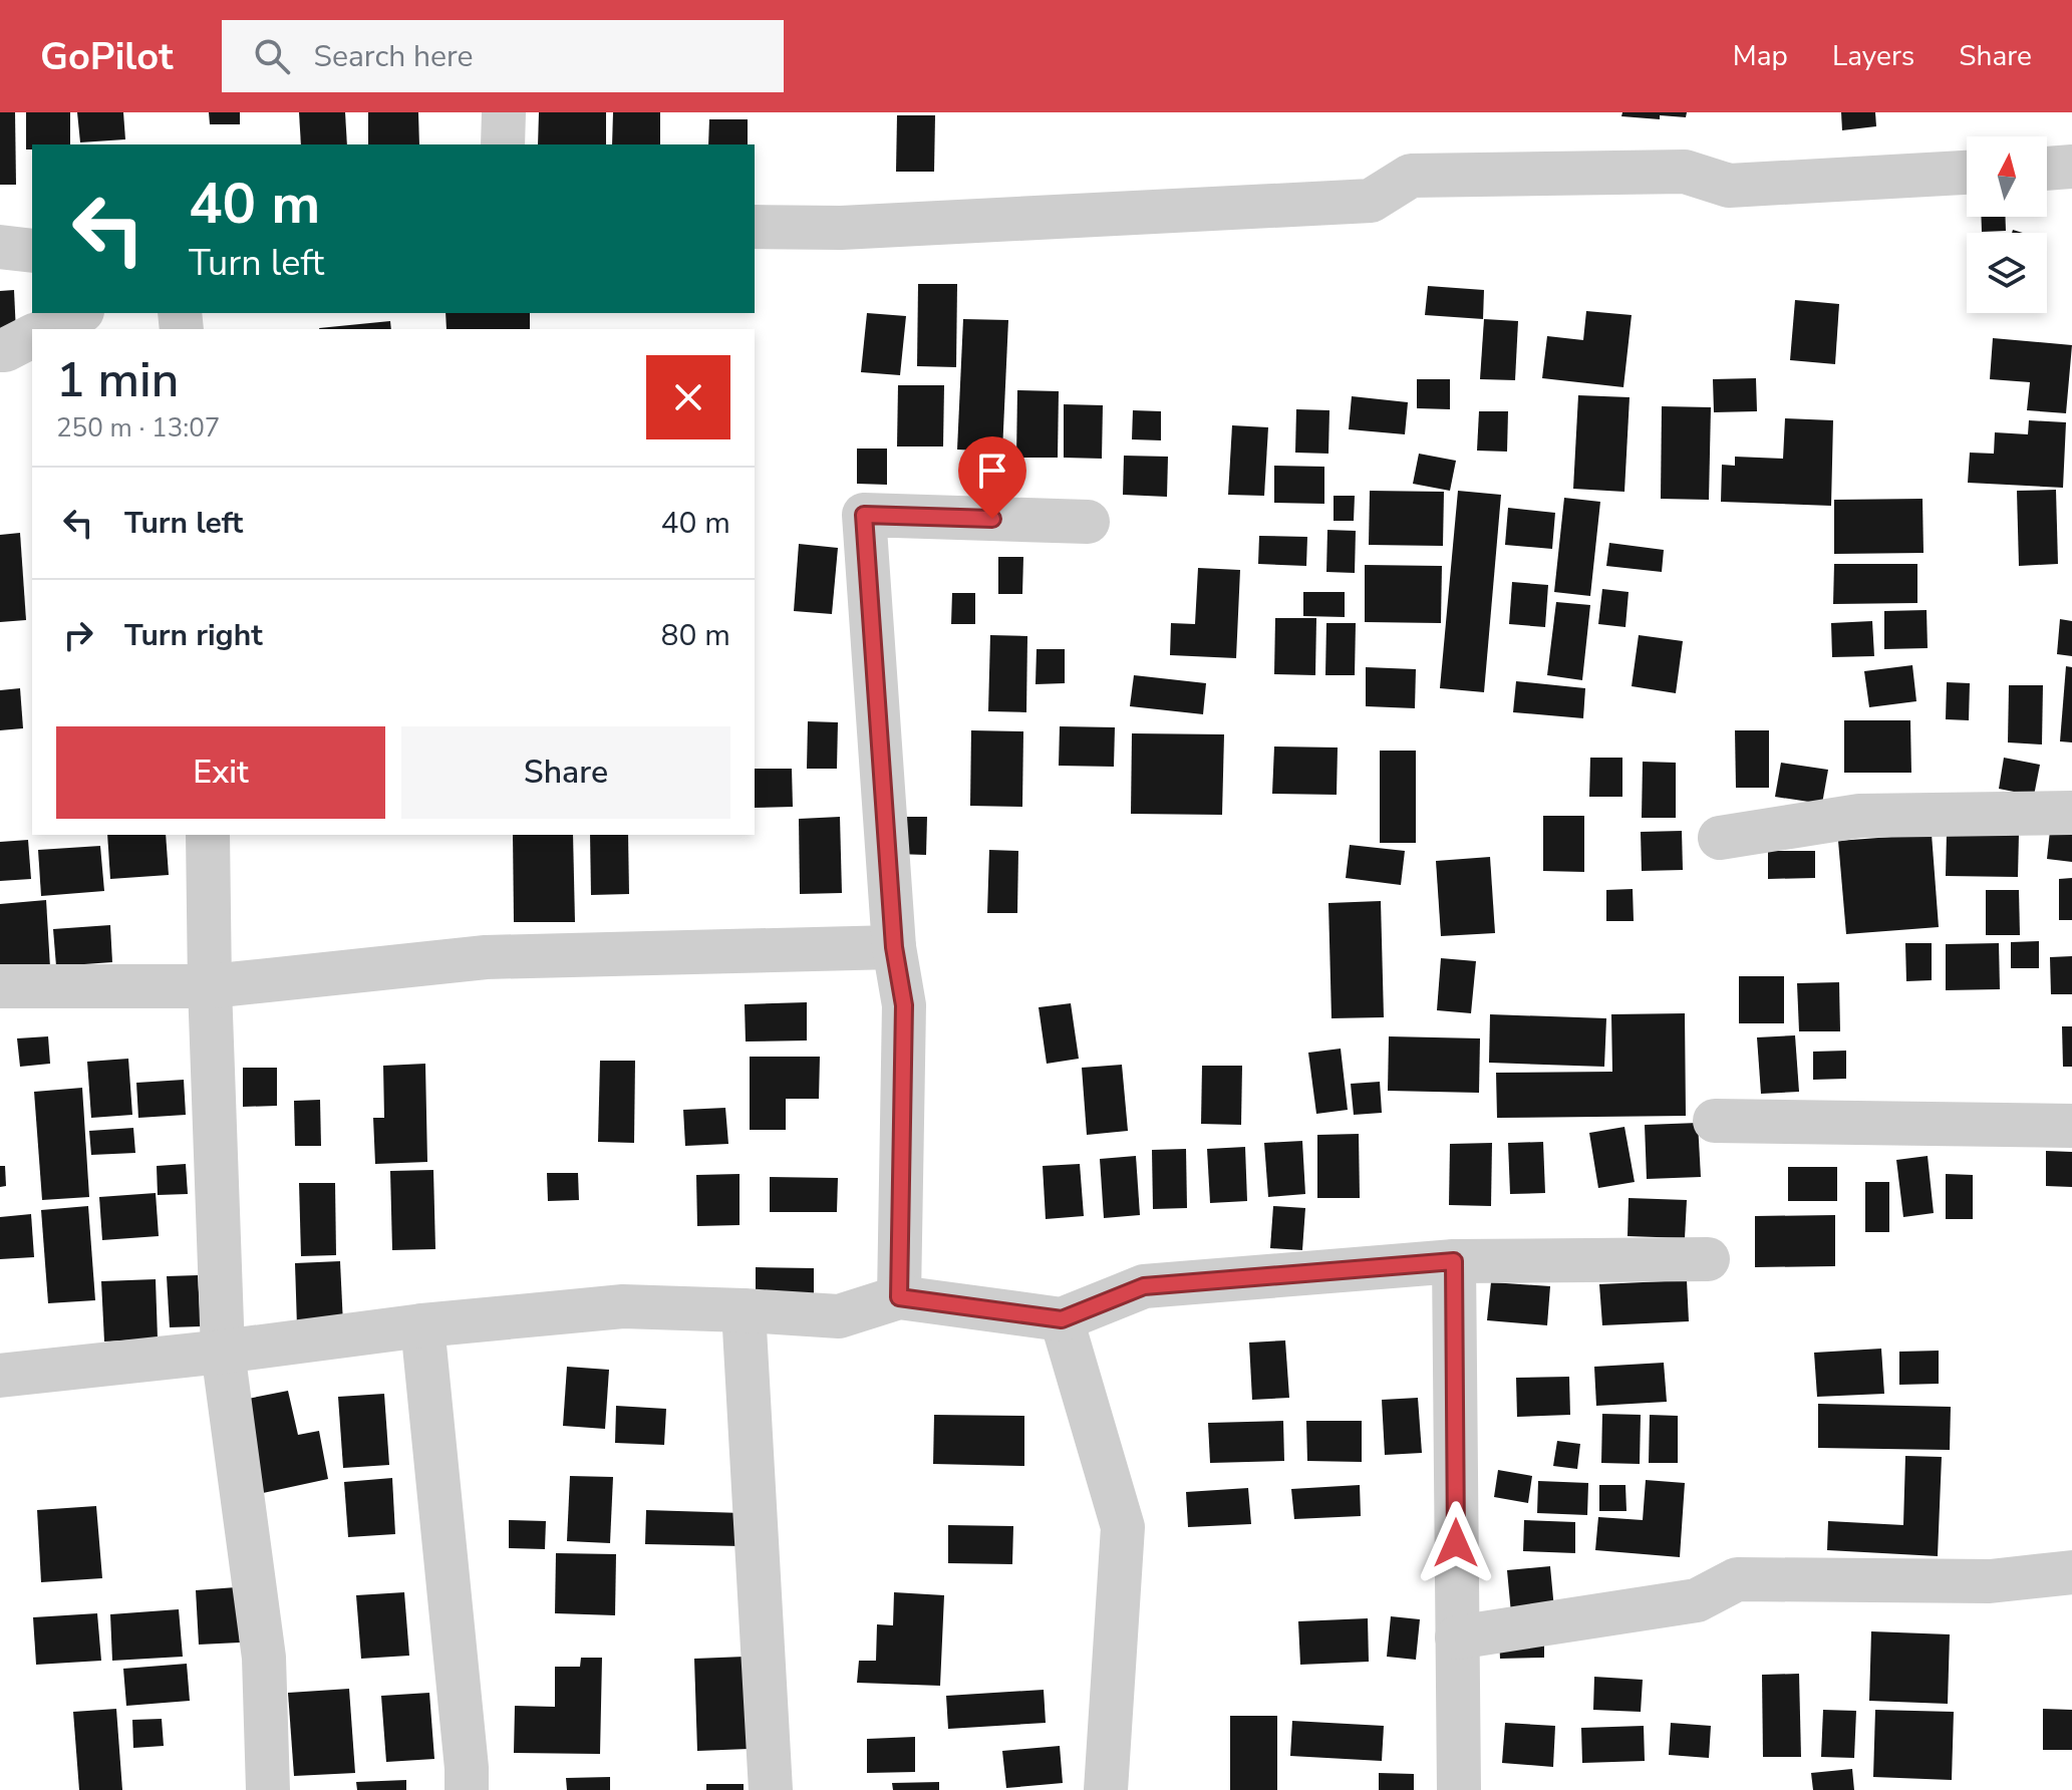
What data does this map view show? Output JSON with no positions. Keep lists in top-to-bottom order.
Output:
{
  "north": "top",
  "page": {
    "header": "GoPilot",
    "search": "Search here",
    "nav": ["Map", "Layers", "Share"],
    "turn": ["40 m", "Turn left"],
    "heading": ["1 min", "250 m · 13:07"],
    "list": [
      {
        "name": "Turn left",
        "value": "40 m"
      },
      {
        "name": "Turn right",
        "value": "80 m"
      }
    ],
    "buttons": ["Exit", "Share"]
  }
}
